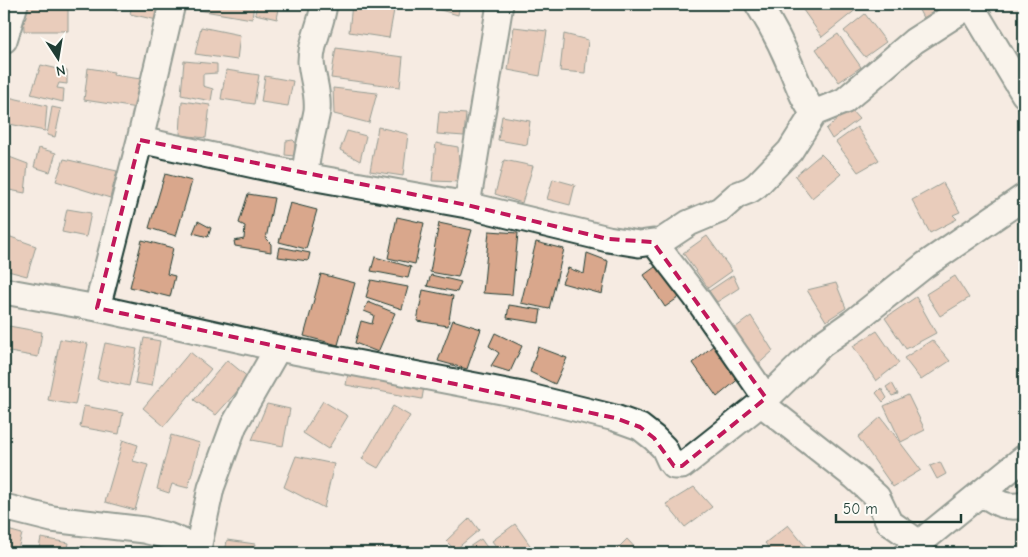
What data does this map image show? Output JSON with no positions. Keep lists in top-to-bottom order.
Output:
{
  "scale_bar": "50 m",
  "north": "bottom"
}
